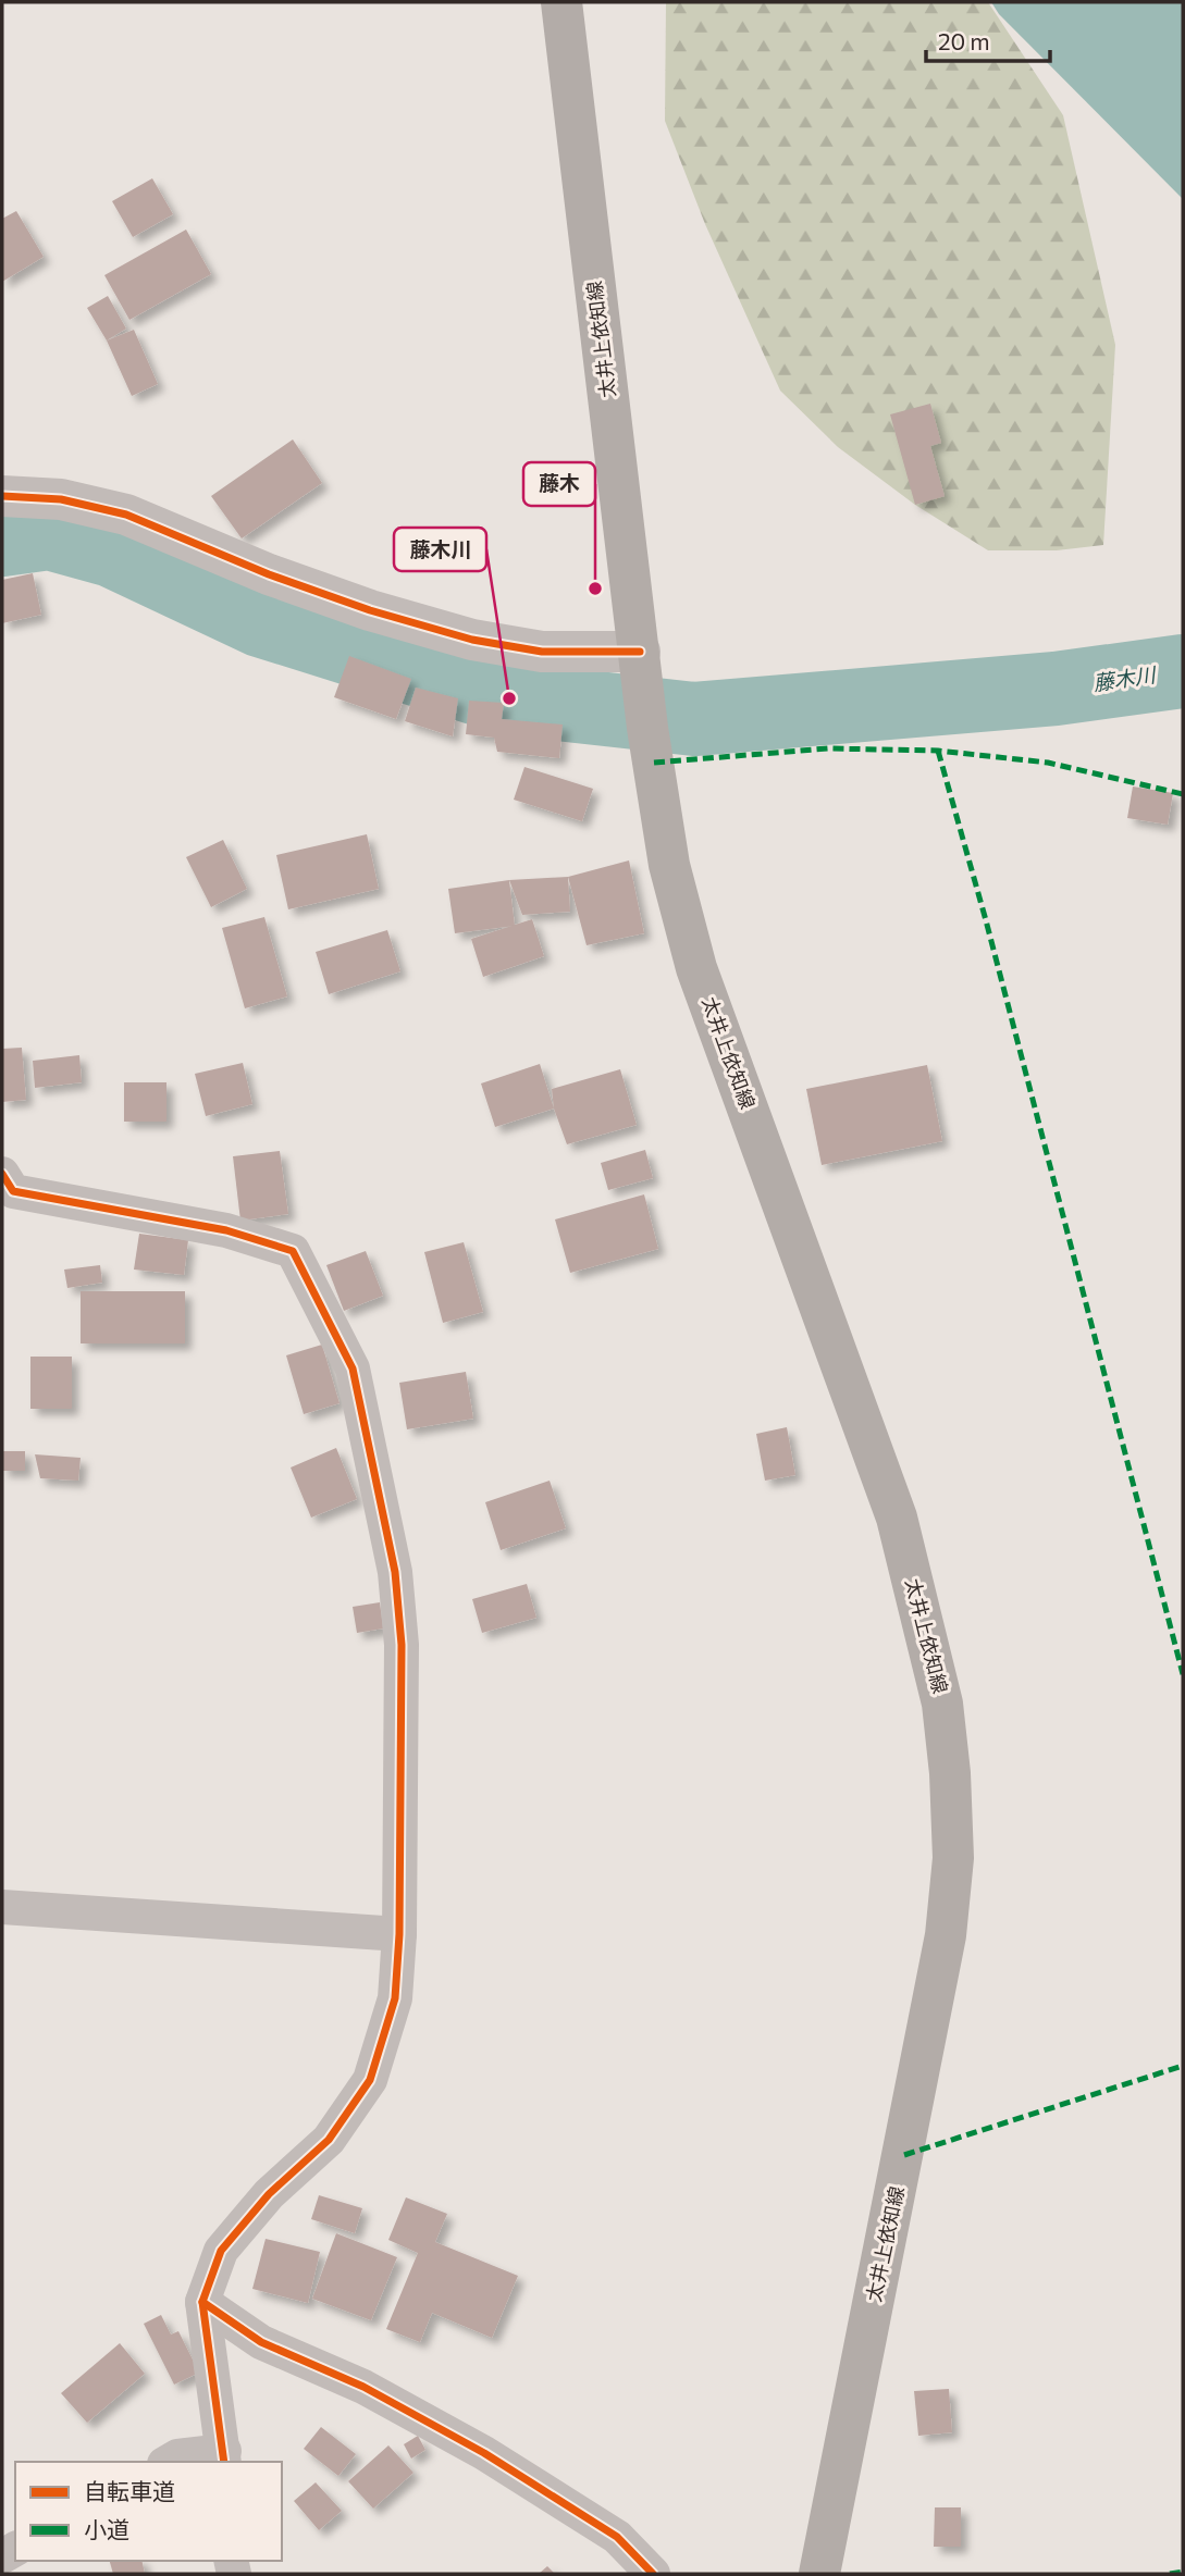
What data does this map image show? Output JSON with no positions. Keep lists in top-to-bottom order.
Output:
{
  "streets": {
    "main road": ["太井上依知線"]
  },
  "water": ["藤木川"],
  "places": ["藤木", "藤木川"],
  "legend": ["自転車道", "小道"],
  "scale_bar": "20 m"
}
